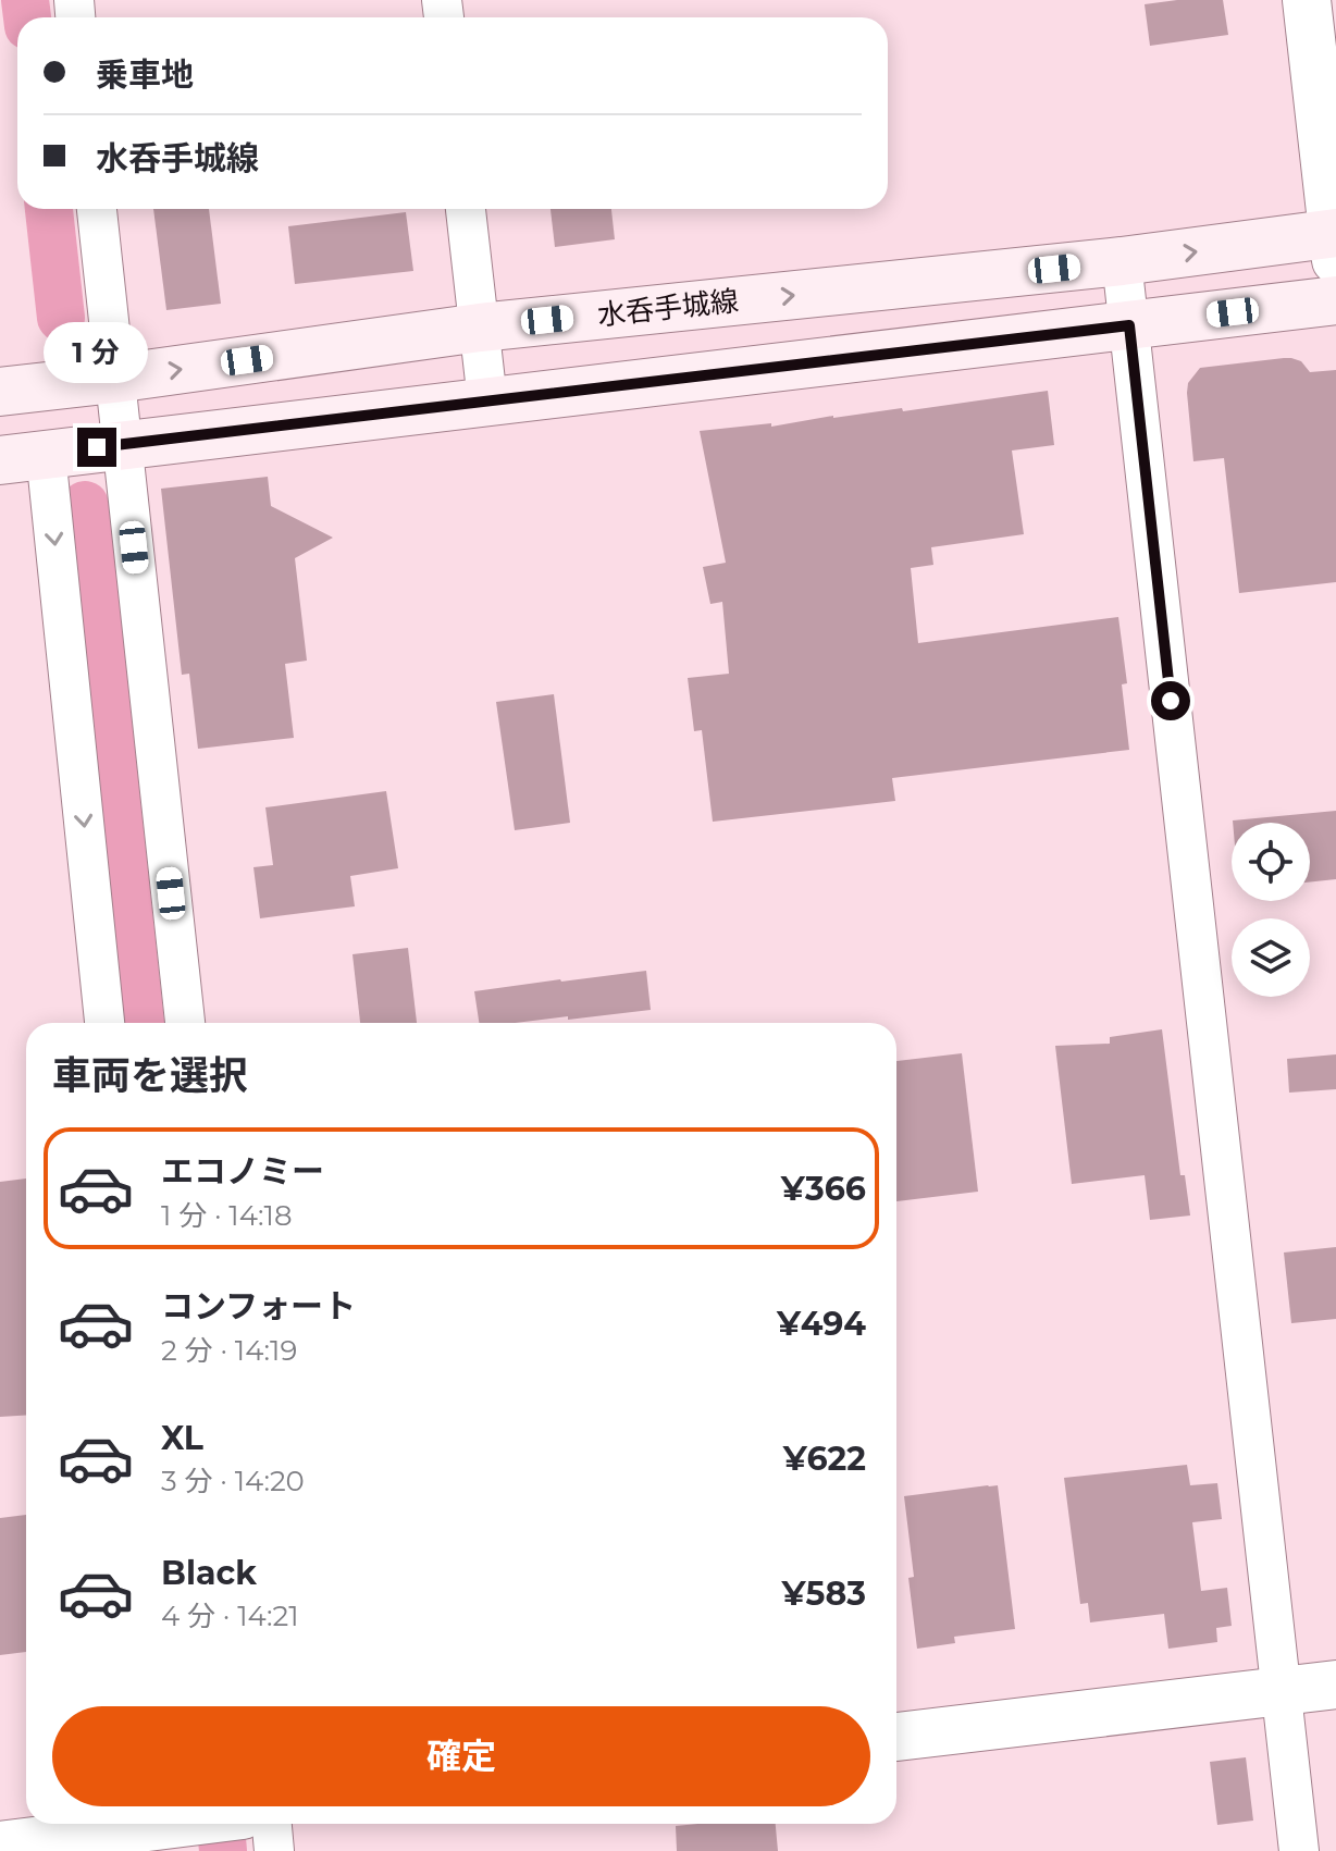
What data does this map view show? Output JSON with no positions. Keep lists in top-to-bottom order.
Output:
{
  "streets": {
    "main road": ["水呑手城線"]
  },
  "page": {
    "banner": ["乗車地", "水呑手城線"],
    "bubble": "1 分",
    "heading": "車両を選択",
    "list": [
      {
        "name": "エコノミー",
        "note": "1 分 · 14:18",
        "value": "¥366"
      },
      {
        "name": "コンフォート",
        "note": "2 分 · 14:19",
        "value": "¥494"
      },
      {
        "name": "XL",
        "note": "3 分 · 14:20",
        "value": "¥622"
      },
      {
        "name": "Black",
        "note": "4 分 · 14:21",
        "value": "¥583"
      }
    ],
    "buttons": "確定"
  }
}
